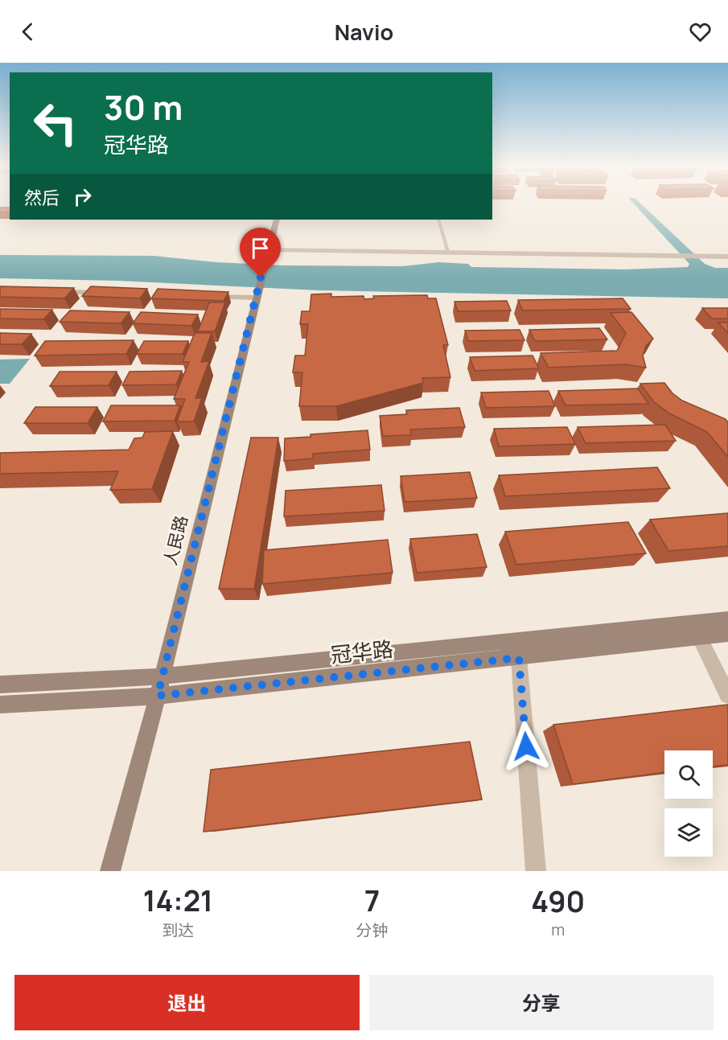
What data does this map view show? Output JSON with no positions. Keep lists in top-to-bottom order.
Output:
{
  "streets": {
    "main road": ["人民路", "冠华路"]
  },
  "crossings": [
    ["人民路", "冠华路"]
  ],
  "page": {
    "header": "Navio",
    "turn": ["30 m", "冠华路"],
    "then": "然后",
    "eta": [
      "14:21",
      "到达",
      "7",
      "分钟",
      "490",
      "m"
    ],
    "buttons": ["退出", "分享"]
  }
}
